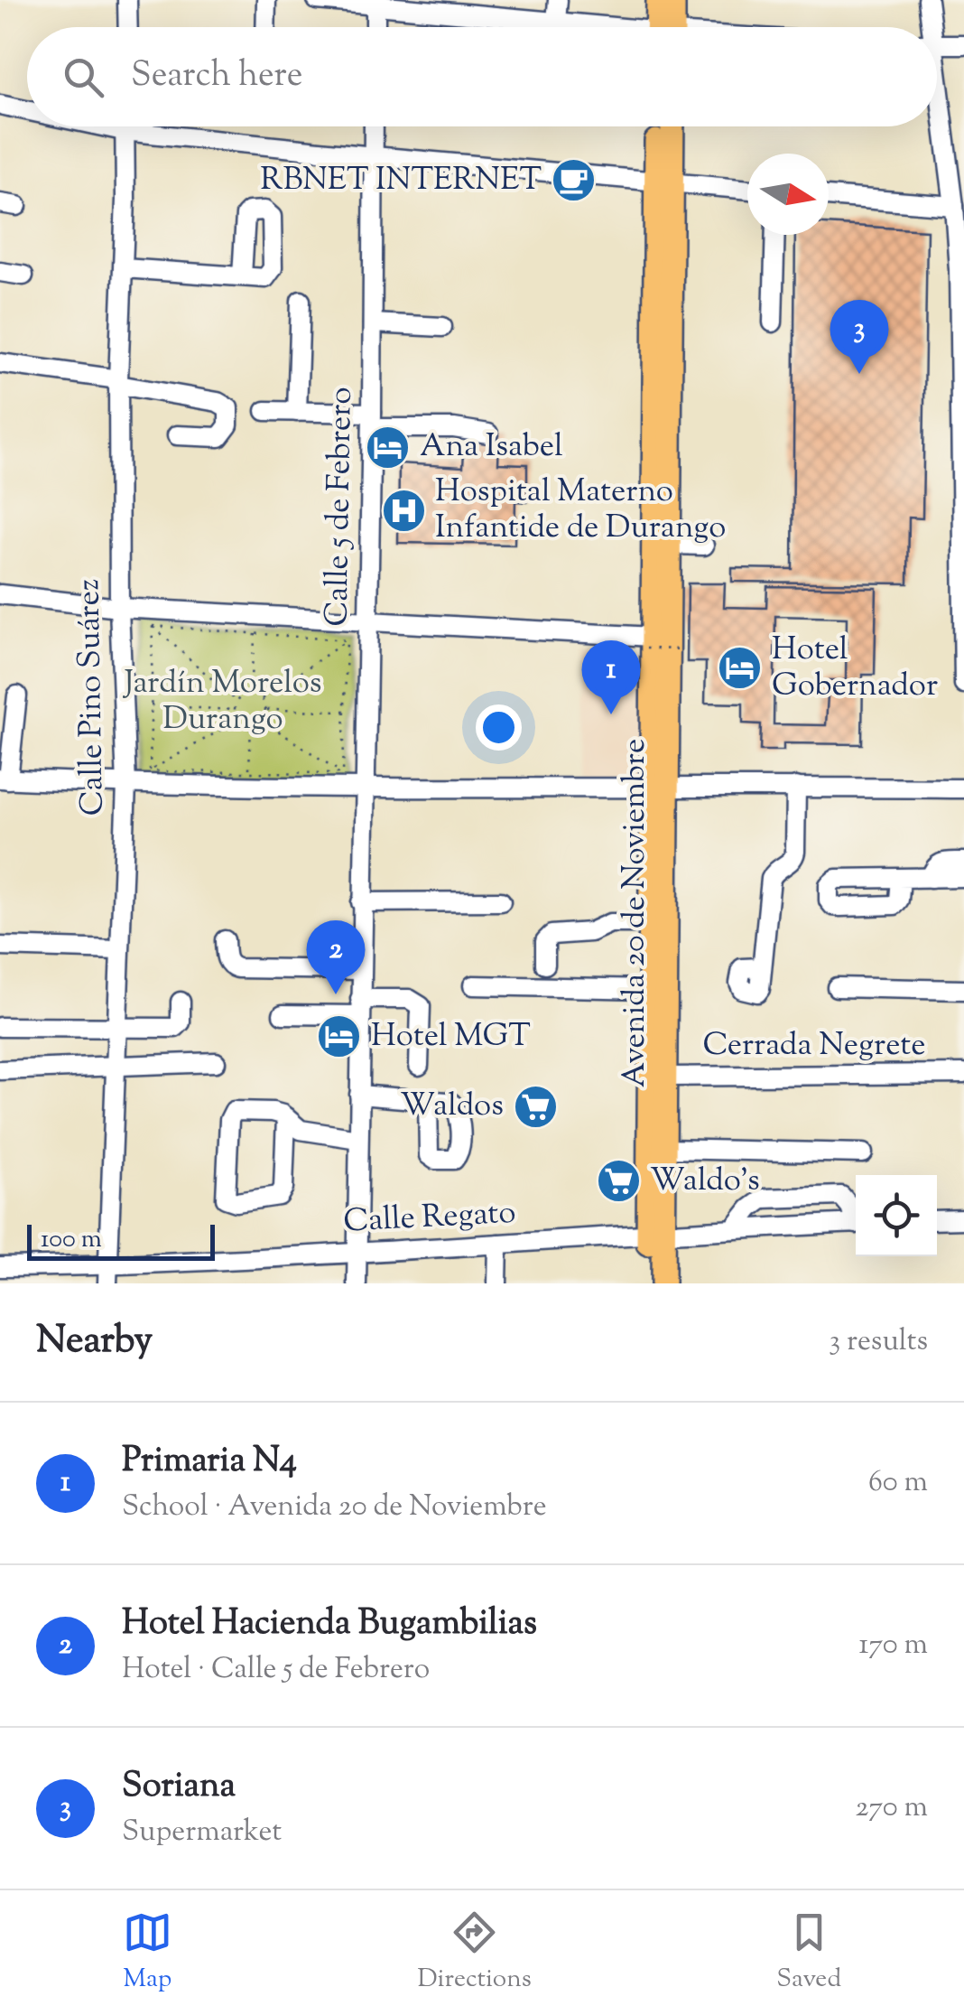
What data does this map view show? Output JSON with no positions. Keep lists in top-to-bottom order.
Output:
{
  "streets": {
    "main road": ["Avenida 20 de Noviembre"],
    "street": [
      "Calle 5 de Febrero",
      "Calle Pino Suárez",
      "Cerrada Negrete",
      "Calle Regato"
    ]
  },
  "crossings": [
    ["Calle 5 de Febrero", "Calle Regato"],
    ["Calle Pino Suárez", "Calle Regato"],
    ["Avenida 20 de Noviembre", "Cerrada Negrete"],
    ["Avenida 20 de Noviembre", "Calle Regato"]
  ],
  "parks": ["Jardín Morelos Durango"],
  "places": {
    "cafe": ["RBNET INTERNET"],
    "hotel": ["Ana Isabel", "Hotel Gobernador", "Hotel MGT"],
    "hospital": ["Hospital Materno Infantide de Durango"],
    "supermarket": ["Waldos", "Waldo's"]
  },
  "scale_bar": "100 m",
  "north": "right",
  "page": {
    "search": "Search here",
    "pins": ["3", "1", "2"],
    "scale": "100 m",
    "heading": ["Nearby", "3 results"],
    "list": [
      {
        "mark": "1",
        "name": "Primaria N4",
        "note": "School · Avenida 20 de Noviembre",
        "value": "60 m"
      },
      {
        "mark": "2",
        "name": "Hotel Hacienda Bugambilias",
        "note": "Hotel · Calle 5 de Febrero",
        "value": "170 m"
      },
      {
        "mark": "3",
        "name": "Soriana",
        "note": "Supermarket",
        "value": "270 m"
      }
    ],
    "nav": ["Map", "Directions", "Saved"]
  }
}
